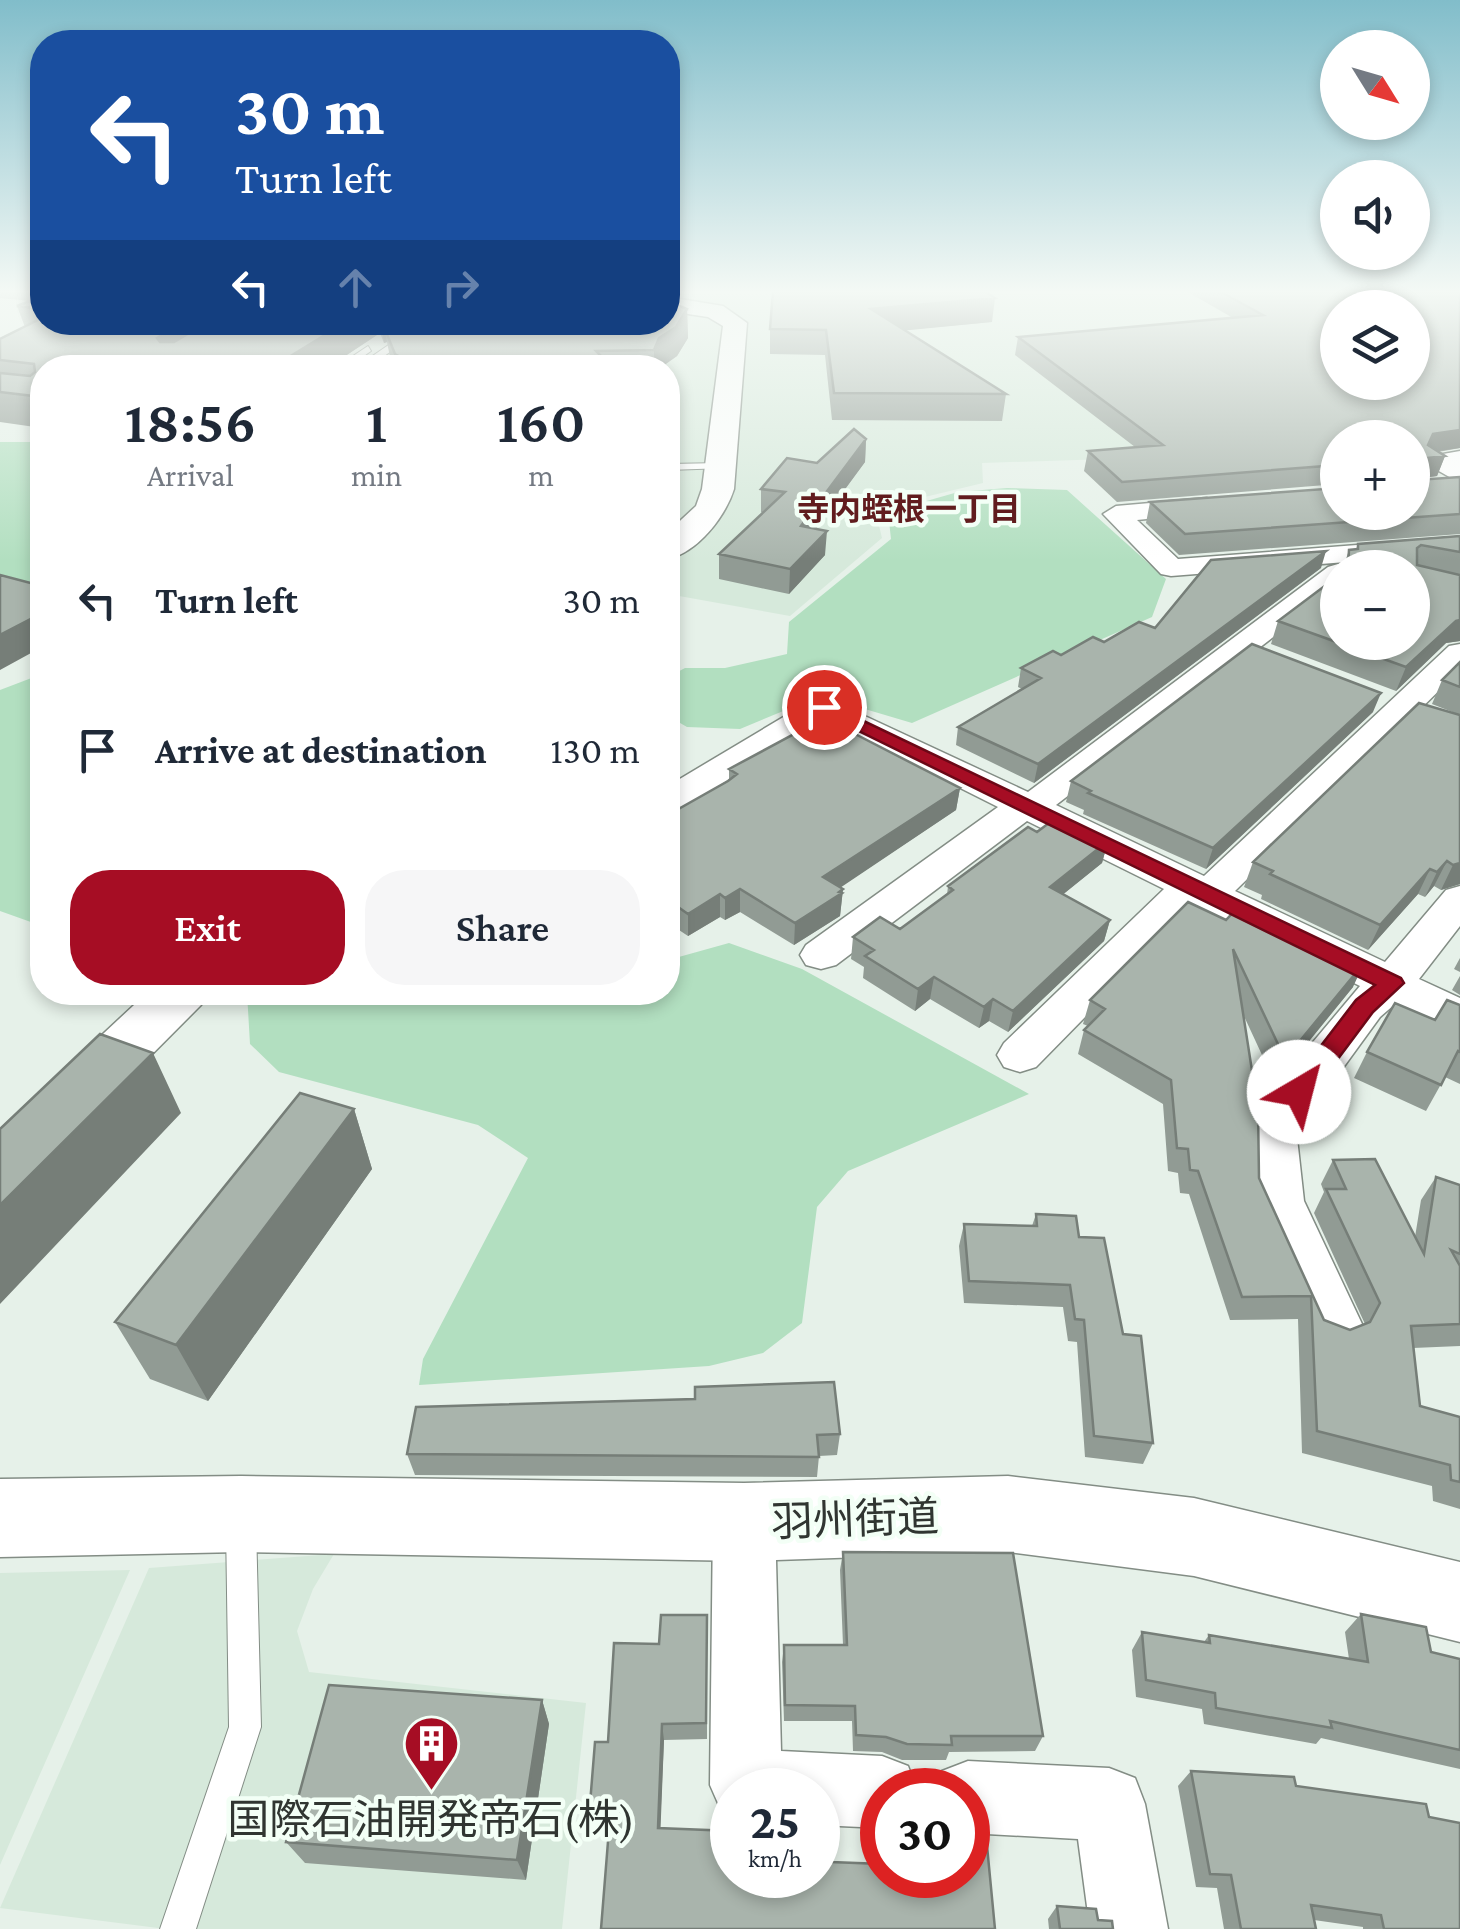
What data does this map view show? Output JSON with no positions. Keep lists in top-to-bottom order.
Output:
{
  "streets": {
    "street": ["羽州街道"]
  },
  "districts": ["寺内蛭根一丁目"],
  "places": {
    "building": ["国際石油開発帝石(株)"]
  },
  "north": "bottom right",
  "page": {
    "map_buttons": ["+", "−"],
    "turn": ["30 m", "Turn left"],
    "eta": [
      "18:56",
      "Arrival",
      "1",
      "min",
      "160",
      "m"
    ],
    "list": [
      {
        "name": "Turn left",
        "value": "30 m"
      },
      {
        "name": "Arrive at destination",
        "value": "130 m"
      }
    ],
    "buttons": ["Exit", "Share"],
    "speed": "25 km/h",
    "limit": "30"
  }
}
